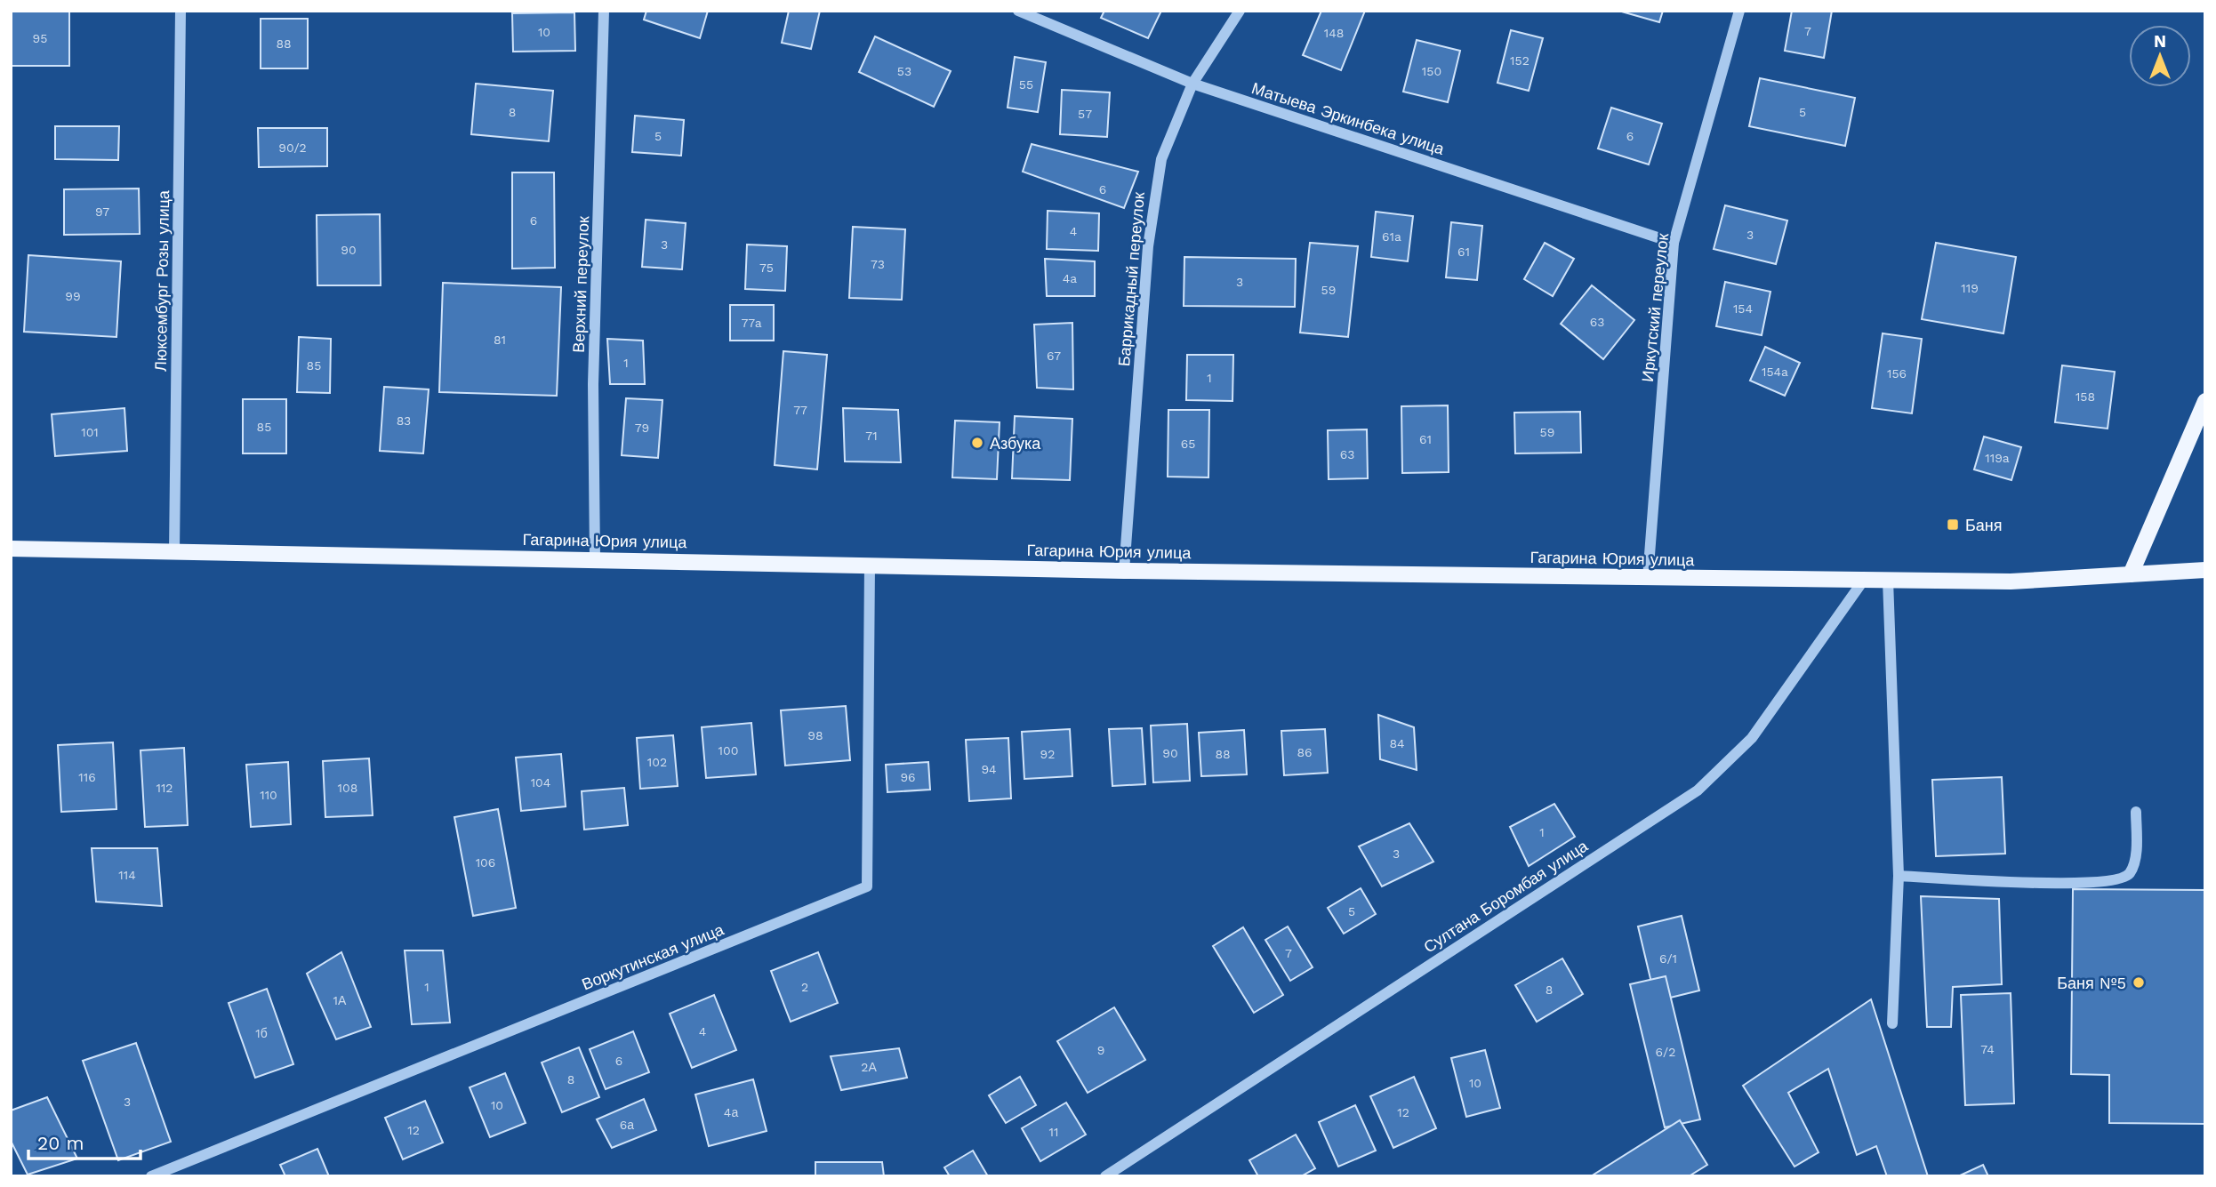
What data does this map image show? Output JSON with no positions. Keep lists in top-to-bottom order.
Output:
{
  "streets": {
    "main road": ["Гагарина Юрия улица"],
    "street": [
      "Матыева Эркинбека улица",
      "Баррикадный переулок",
      "Люксембург Розы улица",
      "Верхний переулок",
      "Иркутский переулок",
      "Султана Боромбая улица",
      "Воркутинская улица"
    ]
  },
  "crossings": [
    ["Матыева Эркинбека улица", "Баррикадный переулок"],
    ["Матыева Эркинбека улица", "Иркутский переулок"],
    ["Баррикадный переулок", "Гагарина Юрия улица"],
    ["Люксембург Розы улица", "Гагарина Юрия улица"],
    ["Верхний переулок", "Гагарина Юрия улица"],
    ["Иркутский переулок", "Гагарина Юрия улица"],
    ["Гагарина Юрия улица", "Султана Боромбая улица"],
    ["Гагарина Юрия улица", "Воркутинская улица"]
  ],
  "places": {
    "other": ["Азбука", "Баня №5"],
    "transit": ["Баня"]
  },
  "house_numbers": [
    "7",
    "10",
    "148",
    "95",
    "88",
    "152",
    "53",
    "150",
    "55",
    "8",
    "5",
    "57",
    "5",
    "6",
    "90/2",
    "6",
    "97",
    "6",
    "4",
    "3",
    "61a",
    "3",
    "90",
    "61",
    "73",
    "75",
    "4a",
    "3",
    "119",
    "59",
    "99",
    "154",
    "63",
    "77a",
    "81",
    "67",
    "1",
    "85",
    "154a",
    "156",
    "1",
    "158",
    "77",
    "83",
    "85",
    "79",
    "101",
    "59",
    "71",
    "61",
    "65",
    "63",
    "119a",
    "98",
    "84",
    "100",
    "86",
    "90",
    "92",
    "88",
    "102",
    "94",
    "116",
    "96",
    "104",
    "112",
    "108",
    "110",
    "1",
    "3",
    "106",
    "114",
    "5",
    "7",
    "6/1",
    "1",
    "2",
    "8",
    "1А",
    "4",
    "1б",
    "74",
    "9",
    "6/2",
    "6",
    "2А",
    "8",
    "10",
    "3",
    "10",
    "4а",
    "12",
    "6а",
    "12",
    "11"
  ],
  "scale_bar": "20 m",
  "north": "top"
}
